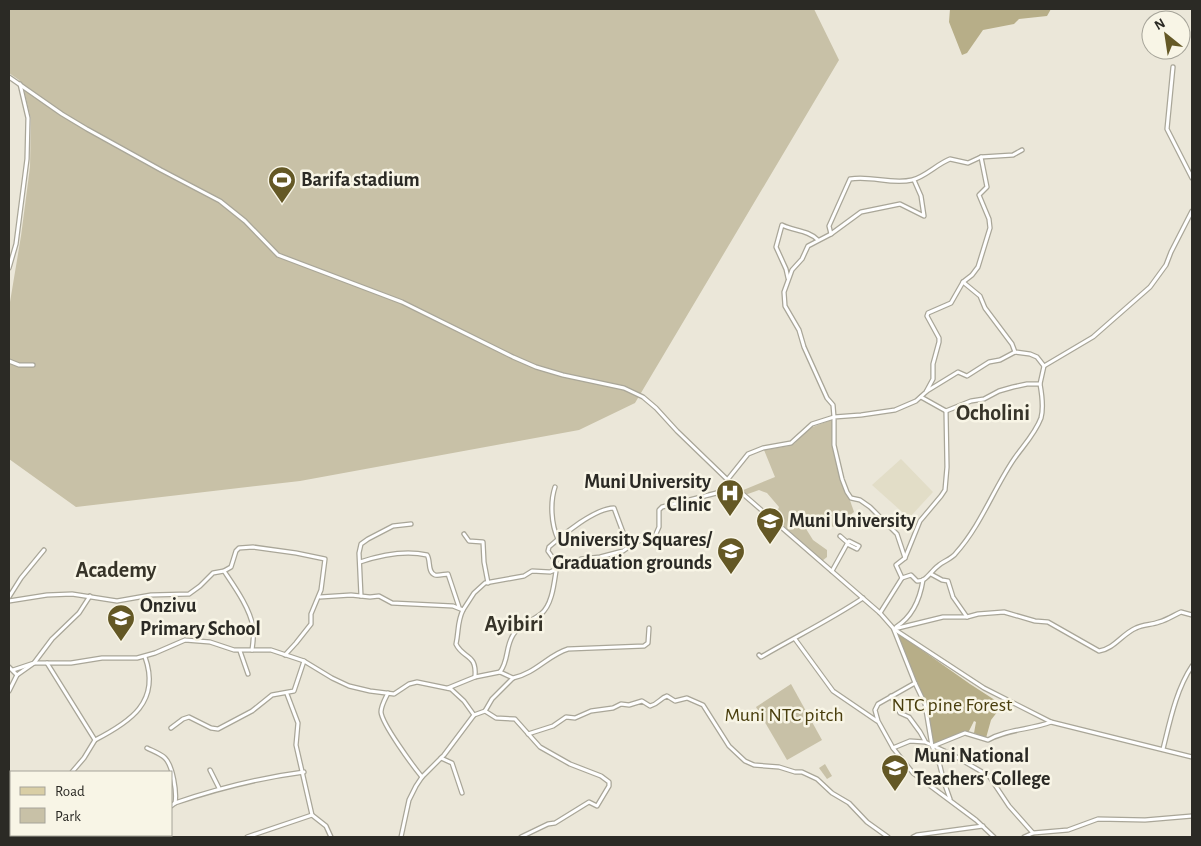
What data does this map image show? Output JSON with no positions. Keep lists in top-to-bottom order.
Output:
{
  "districts": ["Ocholini", "Academy", "Ayibiri"],
  "parks": ["NTC pine Forest", "Muni NTC pitch"],
  "places": {
    "sports": ["Barifa stadium"],
    "hospital": ["Muni University Clinic"],
    "school or university": [
      "Muni University",
      "University Squares/ Graduation grounds",
      "Onzivu Primary School",
      "Muni National Teachers' College"
    ]
  },
  "legend": ["Road", "Park"],
  "north": "top left"
}
